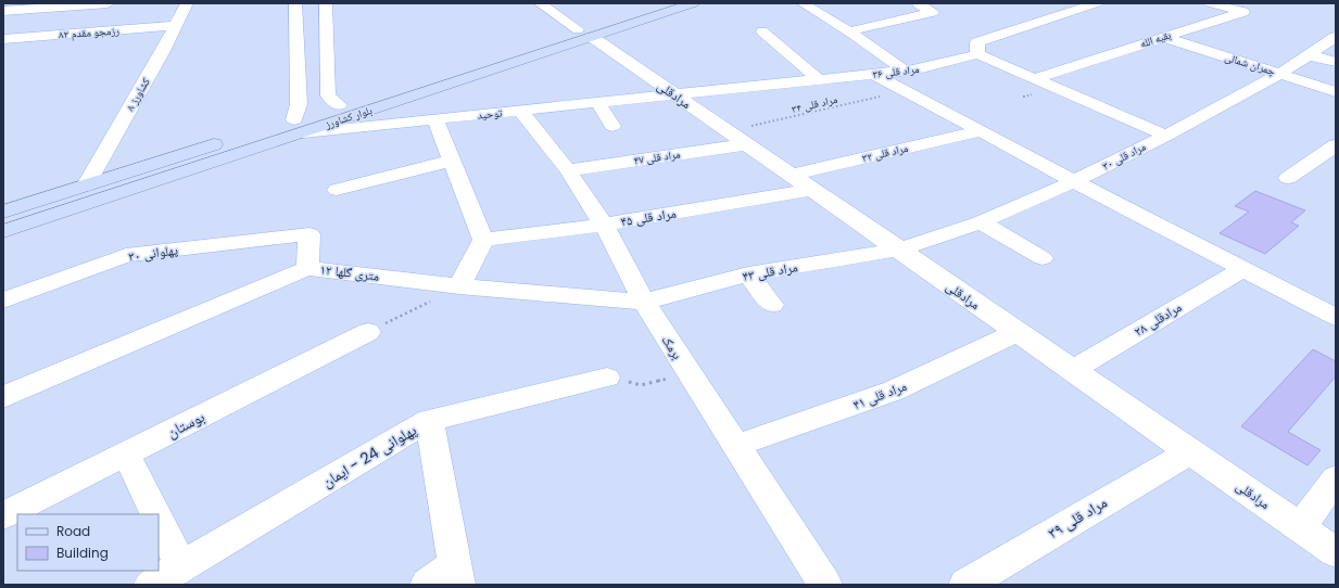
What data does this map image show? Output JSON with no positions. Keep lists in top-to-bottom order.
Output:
{
  "streets": {
    "main road": ["بلوار کشاورز"],
    "street": [
      "رزمجو مقدم ۸۲",
      "بقیه الله",
      "چمران شمالی",
      "مراد قلی ۳۶",
      "کشاورز ۸",
      "مرادقلی",
      "توحید",
      "مراد قلی ۳۲",
      "مراد قلی ۳۰",
      "مراد قلی ۴۷",
      "مراد قلی ۴۵",
      "پهلوانی ۳۰",
      "مراد قلی ۴۳",
      "۱۲ متری گلها",
      "مرادقلی ۲۸",
      "برمک",
      "مراد قلی ۴۱",
      "بوستان",
      "پهلوانی 24 - ایمان",
      "مراد قلی ۳۹"
    ],
    "path": ["مراد قلی ۳۴"]
  },
  "crossings": [
    ["رزمجو مقدم ۸۲", "کشاورز ۸"],
    ["بقیه الله", "چمران شمالی"],
    ["چمران شمالی", "مراد قلی ۳۰"],
    ["مراد قلی ۳۶", "مرادقلی"],
    ["مراد قلی ۳۶", "توحید"],
    ["مرادقلی", "مراد قلی ۳۴"],
    ["مرادقلی", "توحید"],
    ["مرادقلی", "بلوار کشاورز"],
    ["مرادقلی", "مراد قلی ۳۲"],
    ["مرادقلی", "مراد قلی ۳۰"],
    ["مرادقلی", "مراد قلی ۴۷"],
    ["مرادقلی", "مراد قلی ۴۵"],
    ["مرادقلی", "مراد قلی ۴۳"],
    ["مرادقلی", "مرادقلی ۲۸"],
    ["مرادقلی", "مراد قلی ۴۱"],
    ["مرادقلی", "مراد قلی ۳۹"],
    ["مراد قلی ۳۴", "مراد قلی ۴۷"],
    ["توحید", "بلوار کشاورز"],
    ["توحید", "برمک"],
    ["مراد قلی ۳۰", "مراد قلی ۴۳"],
    ["مراد قلی ۴۷", "برمک"],
    ["مراد قلی ۴۵", "برمک"],
    ["پهلوانی ۳۰", "۱۲ متری گلها"],
    ["مراد قلی ۴۳", "۱۲ متری گلها"],
    ["مراد قلی ۴۳", "برمک"],
    ["۱۲ متری گلها", "برمک"],
    ["برمک", "مراد قلی ۴۱"]
  ],
  "legend": ["Road", "Building"]
}
